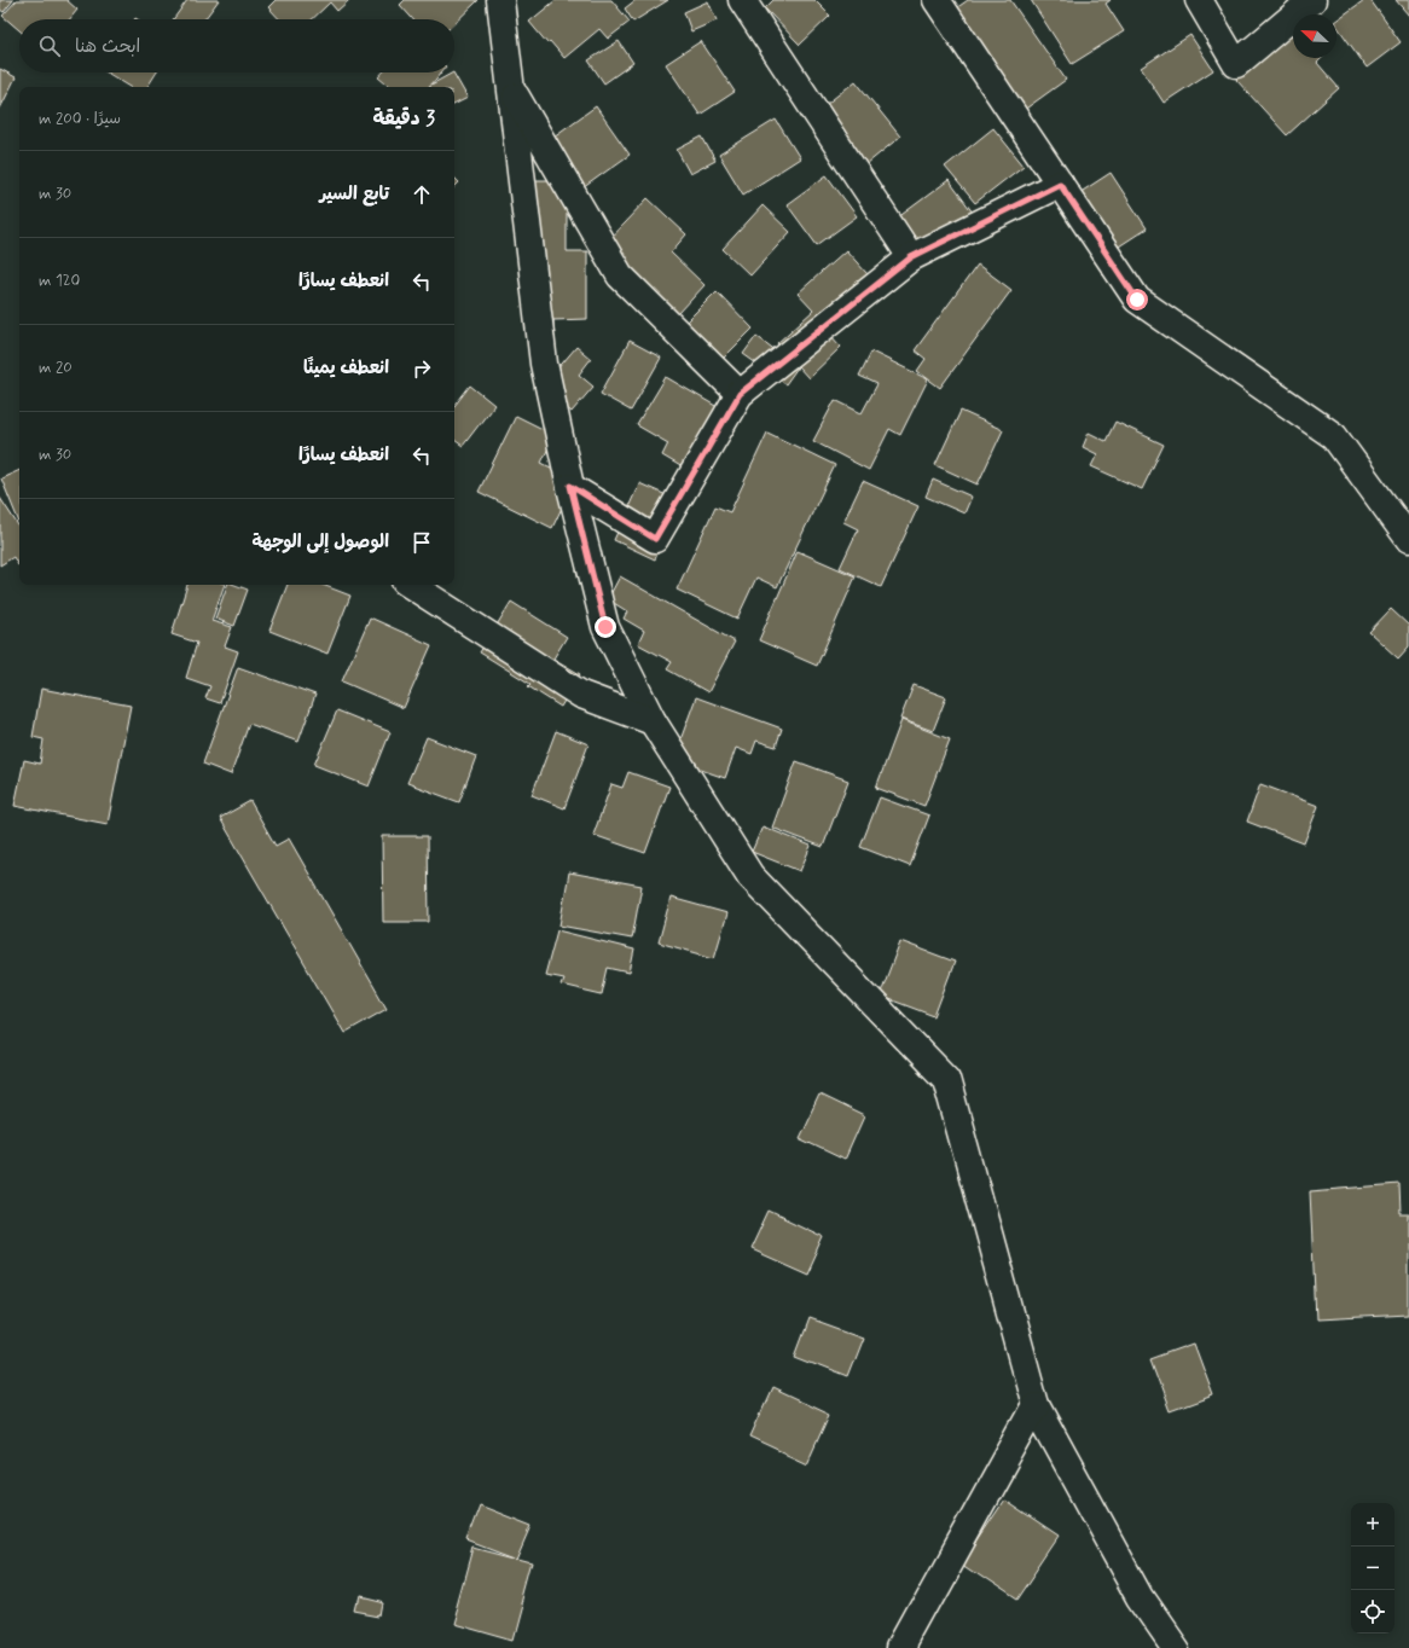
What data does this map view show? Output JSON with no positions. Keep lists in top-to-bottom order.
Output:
{
  "north": "top left",
  "page": {
    "search": "ابحث هنا",
    "heading": ["3 دقيقة", "سيرًا · 200 m"],
    "list": [
      ["تابع السير", "30 m"],
      ["انعطف يسارًا", "120 m"],
      ["انعطف يمينًا", "20 m"],
      ["انعطف يسارًا", "30 m"],
      "الوصول إلى الوجهة"
    ],
    "map_buttons": ["+", "−"]
  }
}
